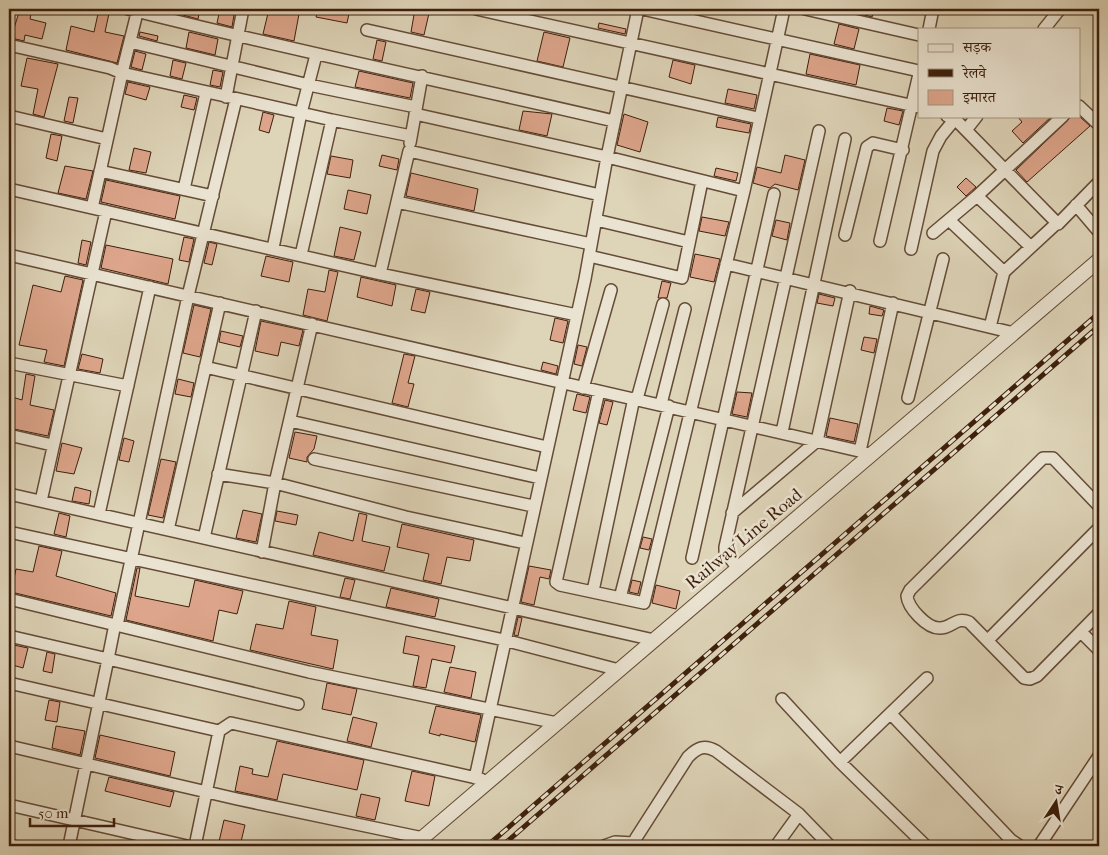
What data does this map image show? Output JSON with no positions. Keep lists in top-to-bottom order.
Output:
{
  "streets": {
    "street": ["Railway Line Road"]
  },
  "legend": ["सड़क", "रेलवे", "इमारत"],
  "scale_bar": "50 m",
  "north": "top"
}
